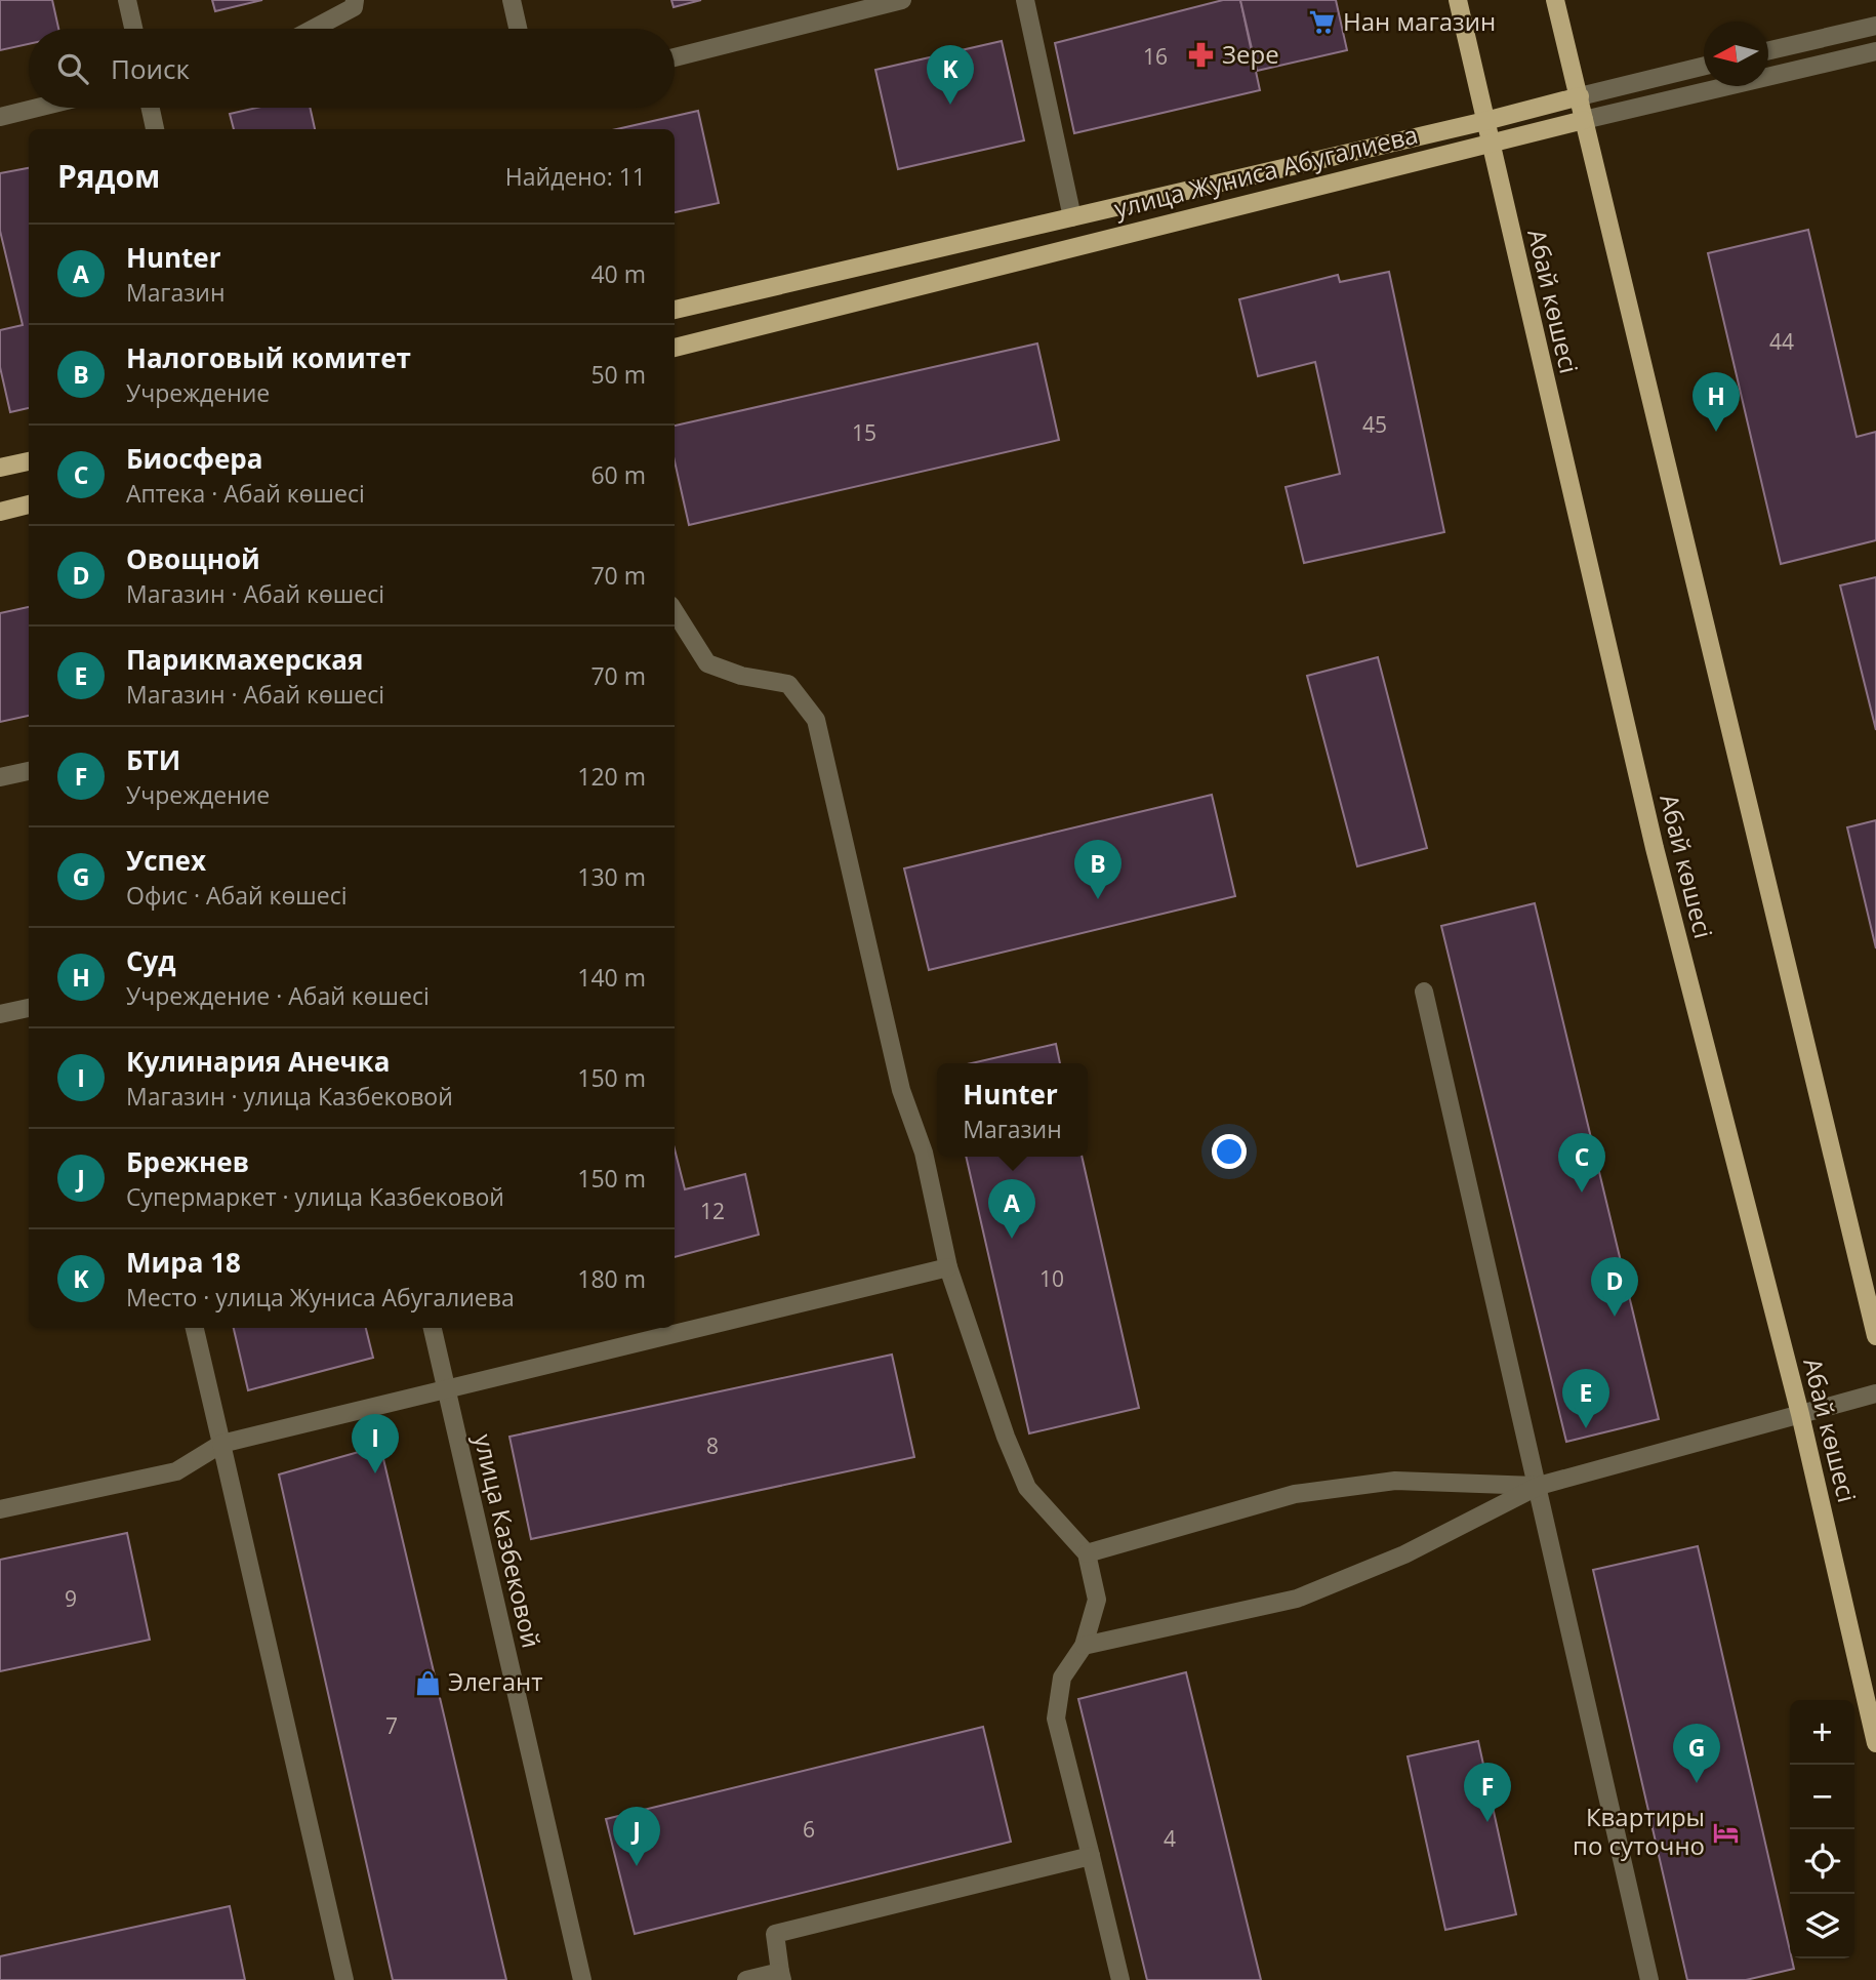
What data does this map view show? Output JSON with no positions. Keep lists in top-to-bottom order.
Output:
{
  "streets": {
    "main road": ["улица Жуниса Абугалиева", "Абай көшесі"],
    "street": ["улица Казбековой"]
  },
  "crossings": [
    ["улица Жуниса Абугалиева", "Абай көшесі"]
  ],
  "places": {
    "supermarket": ["Нан магазин"],
    "pharmacy": ["Зере"],
    "shop": ["Элегант"],
    "hotel": ["Квартиры по суточно"]
  },
  "house_numbers": [
    "16",
    "44",
    "45",
    "15",
    "12",
    "10",
    "8",
    "9",
    "7",
    "6",
    "4"
  ],
  "north": "left",
  "page": {
    "search": "Поиск",
    "pins": [
      "K",
      "H",
      "B",
      "C",
      "A",
      "D",
      "E",
      "I",
      "G",
      "F",
      "J"
    ],
    "heading": ["Рядом", "Найдено: 11"],
    "list": [
      {
        "mark": "A",
        "name": "Hunter",
        "note": "Магазин",
        "value": "40 m"
      },
      {
        "mark": "B",
        "name": "Налоговый комитет",
        "note": "Учреждение",
        "value": "50 m"
      },
      {
        "mark": "C",
        "name": "Биосфера",
        "note": "Аптека · Абай көшесі",
        "value": "60 m"
      },
      {
        "mark": "D",
        "name": "Овощной",
        "note": "Магазин · Абай көшесі",
        "value": "70 m"
      },
      {
        "mark": "E",
        "name": "Парикмахерская",
        "note": "Магазин · Абай көшесі",
        "value": "70 m"
      },
      {
        "mark": "F",
        "name": "БТИ",
        "note": "Учреждение",
        "value": "120 m"
      },
      {
        "mark": "G",
        "name": "Успех",
        "note": "Офис · Абай көшесі",
        "value": "130 m"
      },
      {
        "mark": "H",
        "name": "Суд",
        "note": "Учреждение · Абай көшесі",
        "value": "140 m"
      },
      {
        "mark": "I",
        "name": "Кулинария Анечка",
        "note": "Магазин · улица Казбековой",
        "value": "150 m"
      },
      {
        "mark": "J",
        "name": "Брежнев",
        "note": "Супермаркет · улица Казбековой",
        "value": "150 m"
      },
      {
        "mark": "K",
        "name": "Мира 18",
        "note": "Место · улица Жуниса Абугалиева",
        "value": "180 m"
      }
    ],
    "popup": ["Hunter", "Магазин"],
    "map_buttons": ["+", "−"]
  }
}
